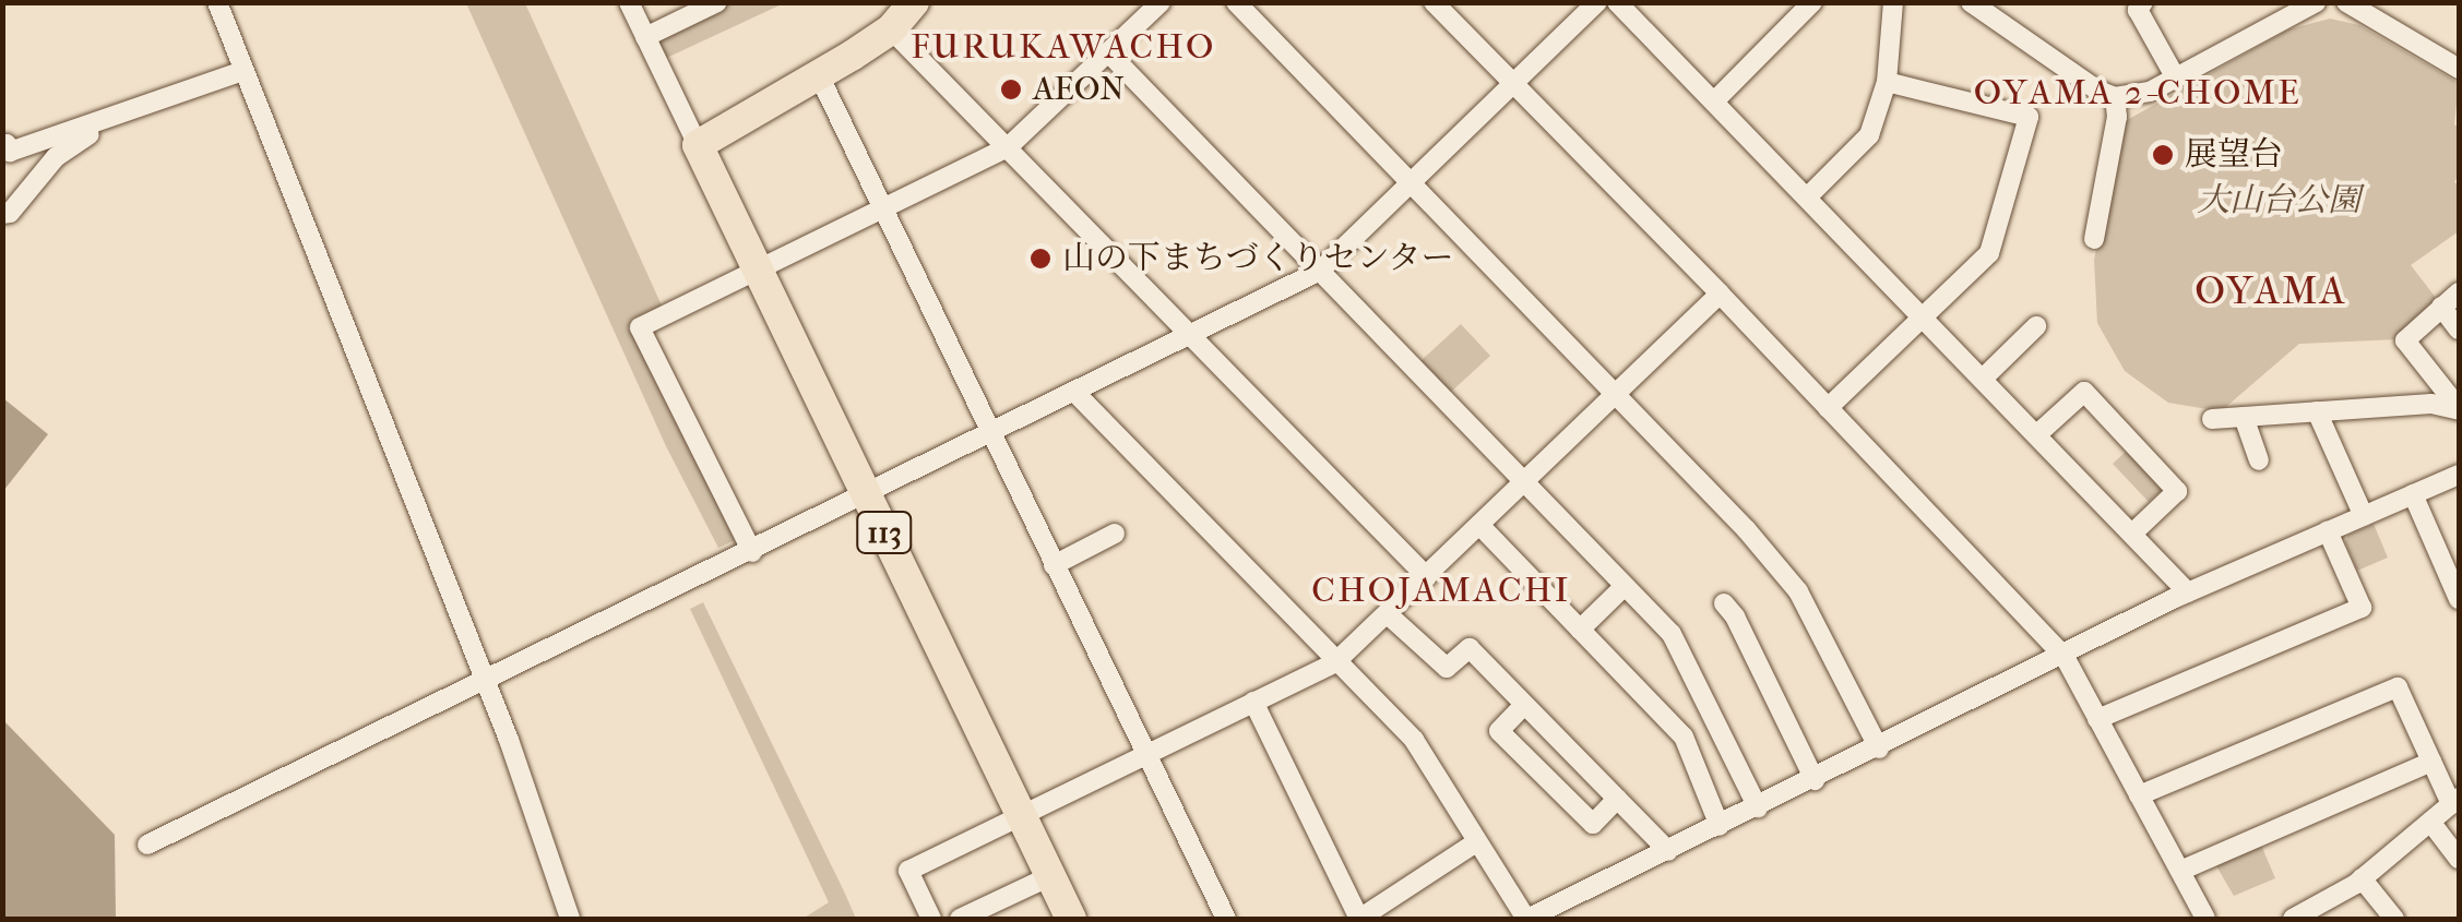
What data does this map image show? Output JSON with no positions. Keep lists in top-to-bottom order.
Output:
{
  "streets": {
    "highway": ["113"]
  },
  "districts": [
    "FURUKAWACHO",
    "OYAMA 2-CHOME",
    "OYAMA",
    "CHOJAMACHI"
  ],
  "parks": ["大山台公園"],
  "places": ["AEON", "展望台", "山の下まちづくりセンター"]
}
